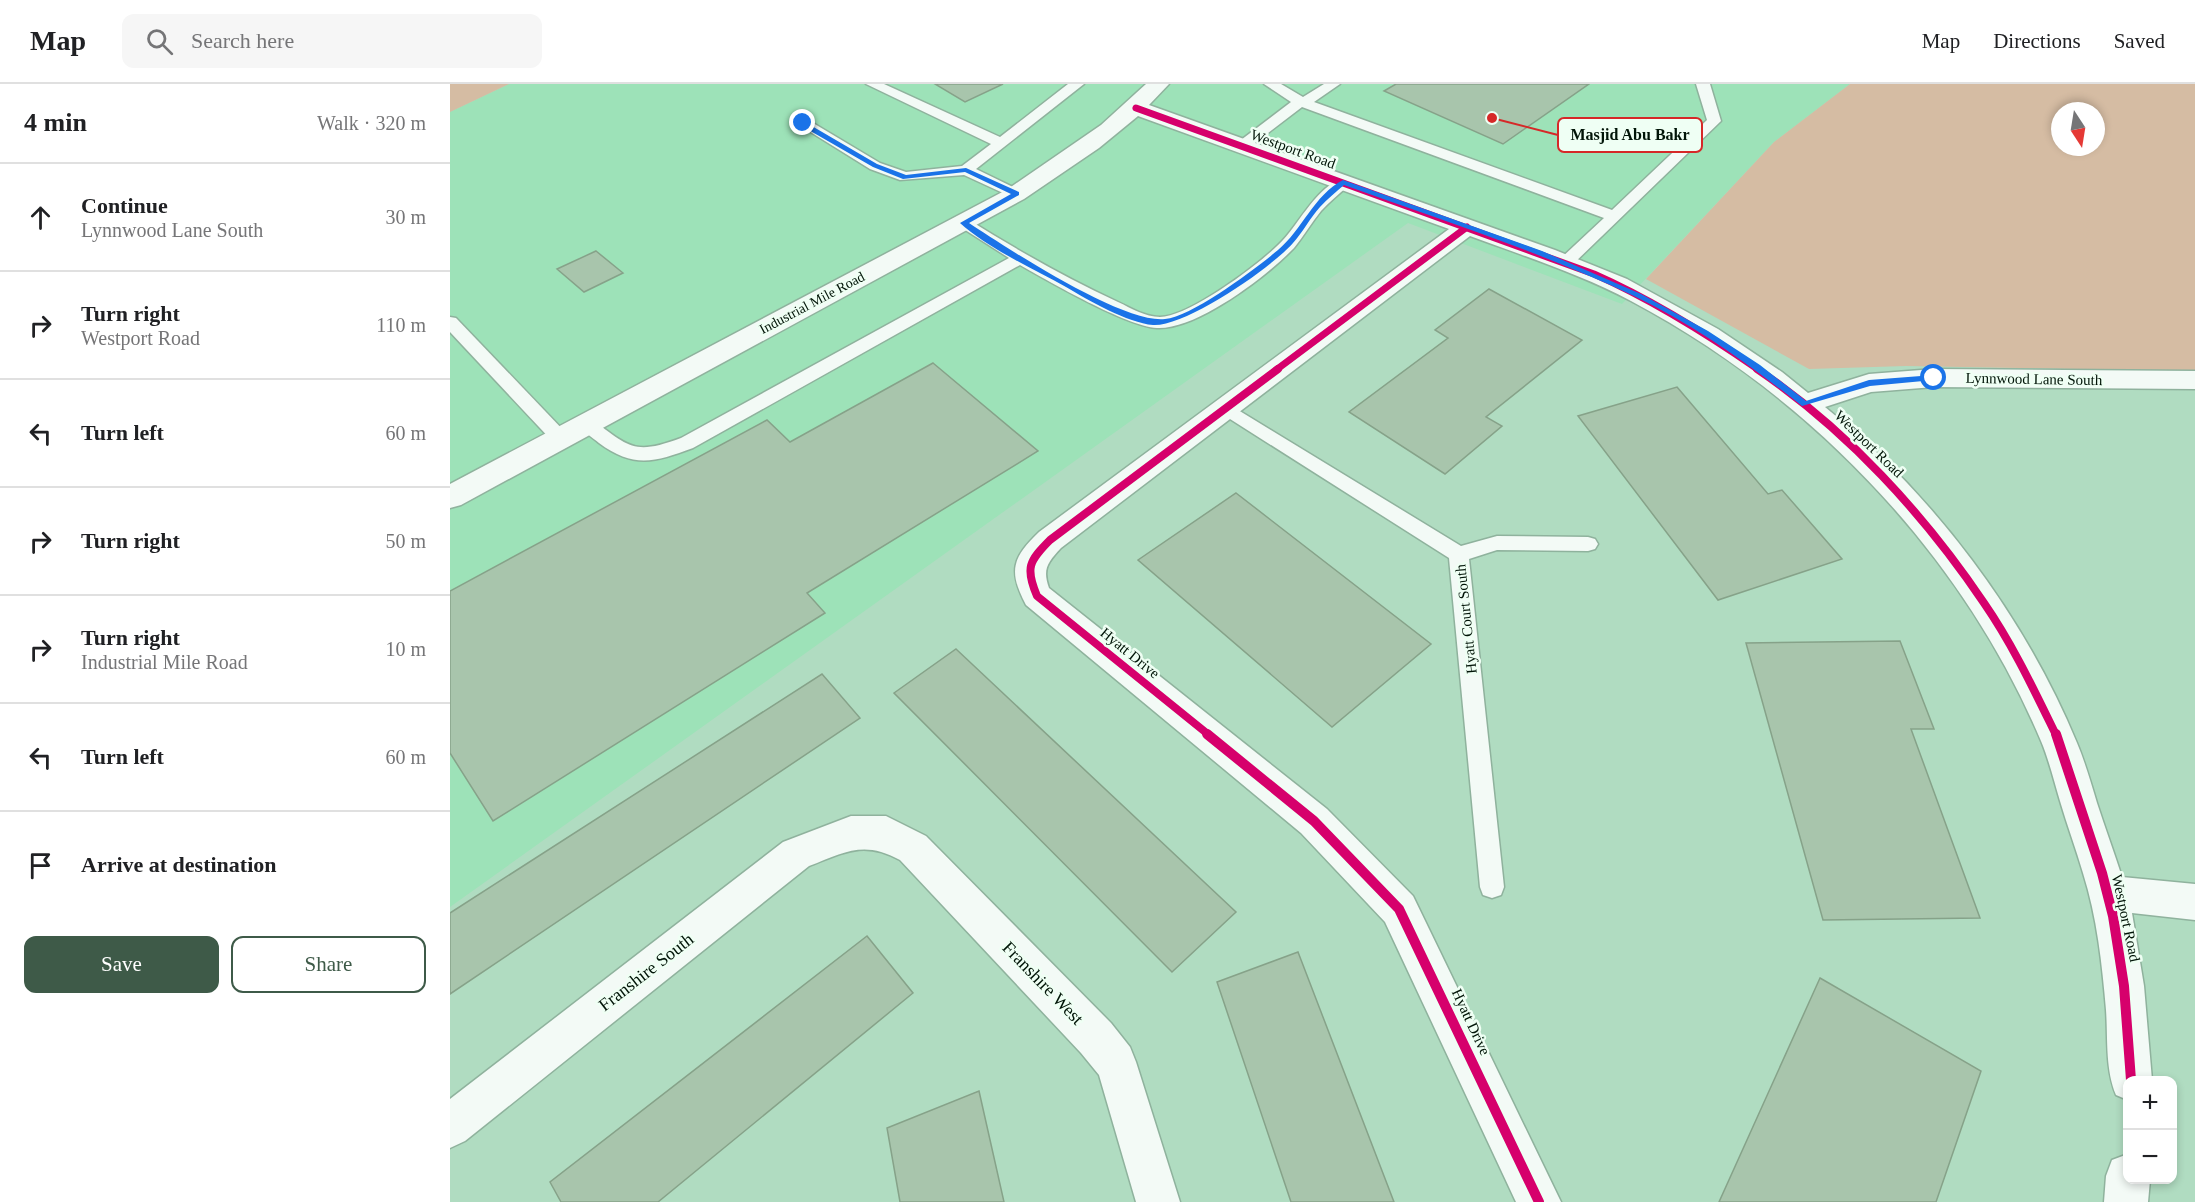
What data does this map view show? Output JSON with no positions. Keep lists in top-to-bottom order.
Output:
{
  "streets": {
    "street": [
      "Westport Road",
      "Industrial Mile Road",
      "Lynnwood Lane South",
      "Hyatt Drive",
      "Franshire South",
      "Franshire West"
    ],
    "lane": ["Hyatt Court South"]
  },
  "crossings": [
    ["Westport Road", "Industrial Mile Road"],
    ["Westport Road", "Lynnwood Lane South"],
    ["Westport Road", "Hyatt Drive"],
    ["Hyatt Court South", "Hyatt Drive"],
    ["Franshire South", "Franshire West"]
  ],
  "places": ["Masjid Abu Bakr"],
  "north": "bottom",
  "page": {
    "header": "Map",
    "search": "Search here",
    "nav": ["Map", "Directions", "Saved"],
    "heading": ["4 min", "Walk · 320 m"],
    "list": [
      ["Continue", "Lynnwood Lane South", "30 m"],
      ["Turn right", "Westport Road", "110 m"],
      ["Turn left", "60 m"],
      ["Turn right", "50 m"],
      ["Turn right", "Industrial Mile Road", "10 m"],
      ["Turn left", "60 m"],
      "Arrive at destination"
    ],
    "buttons": ["Save", "Share"],
    "map_buttons": ["+", "−"]
  }
}
